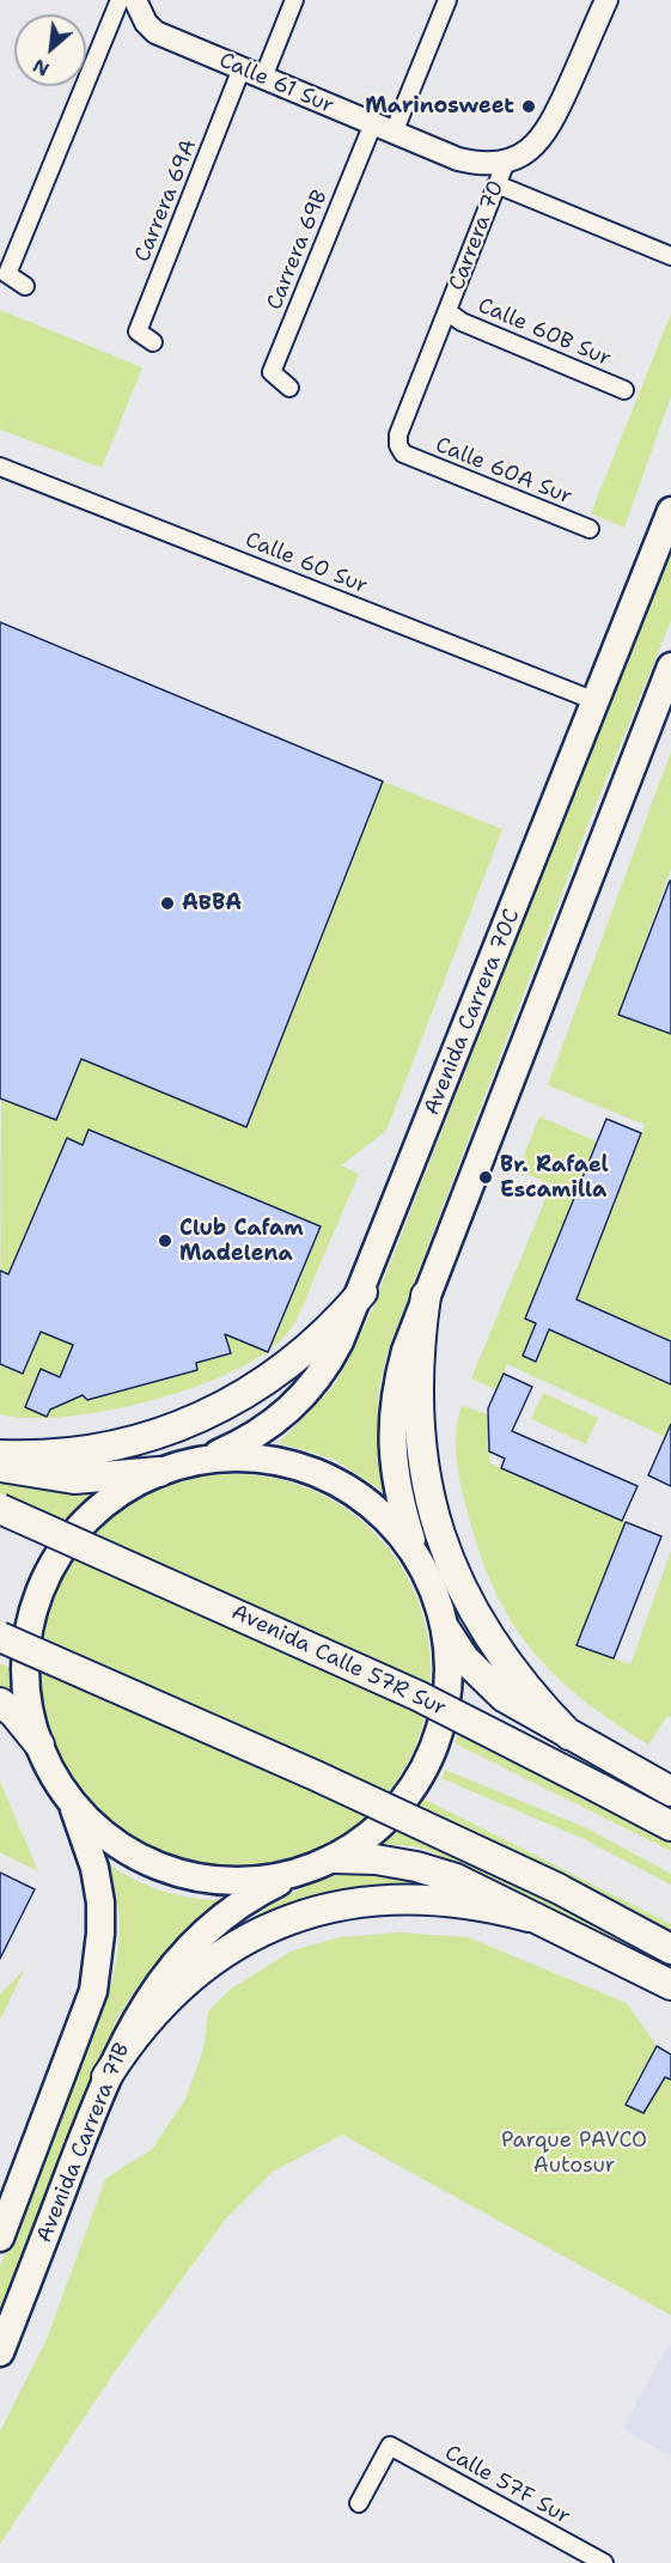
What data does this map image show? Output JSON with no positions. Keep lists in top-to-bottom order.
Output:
{
  "streets": {
    "highway": ["Avenida Calle 57R Sur"],
    "main road": ["Avenida Carrera 70C", "Avenida Carrera 71B"],
    "street": [
      "Calle 61 Sur",
      "Carrera 69A",
      "Carrera 70",
      "Carrera 69B",
      "Calle 60B Sur",
      "Calle 60A Sur",
      "Calle 60 Sur",
      "Calle 57F Sur"
    ]
  },
  "crossings": [
    ["Calle 61 Sur", "Carrera 69A"],
    ["Calle 61 Sur", "Carrera 70"],
    ["Calle 61 Sur", "Carrera 69B"],
    ["Carrera 70", "Calle 60B Sur"],
    ["Carrera 70", "Calle 60A Sur"],
    ["Calle 60 Sur", "Avenida Carrera 70C"]
  ],
  "parks": ["Parque PAVCO Autosur"],
  "places": [
    "Marinosweet",
    "ABBA",
    "Br. Rafael Escamilla",
    "Club Cafam Madelena"
  ],
  "north": "bottom left"
}
